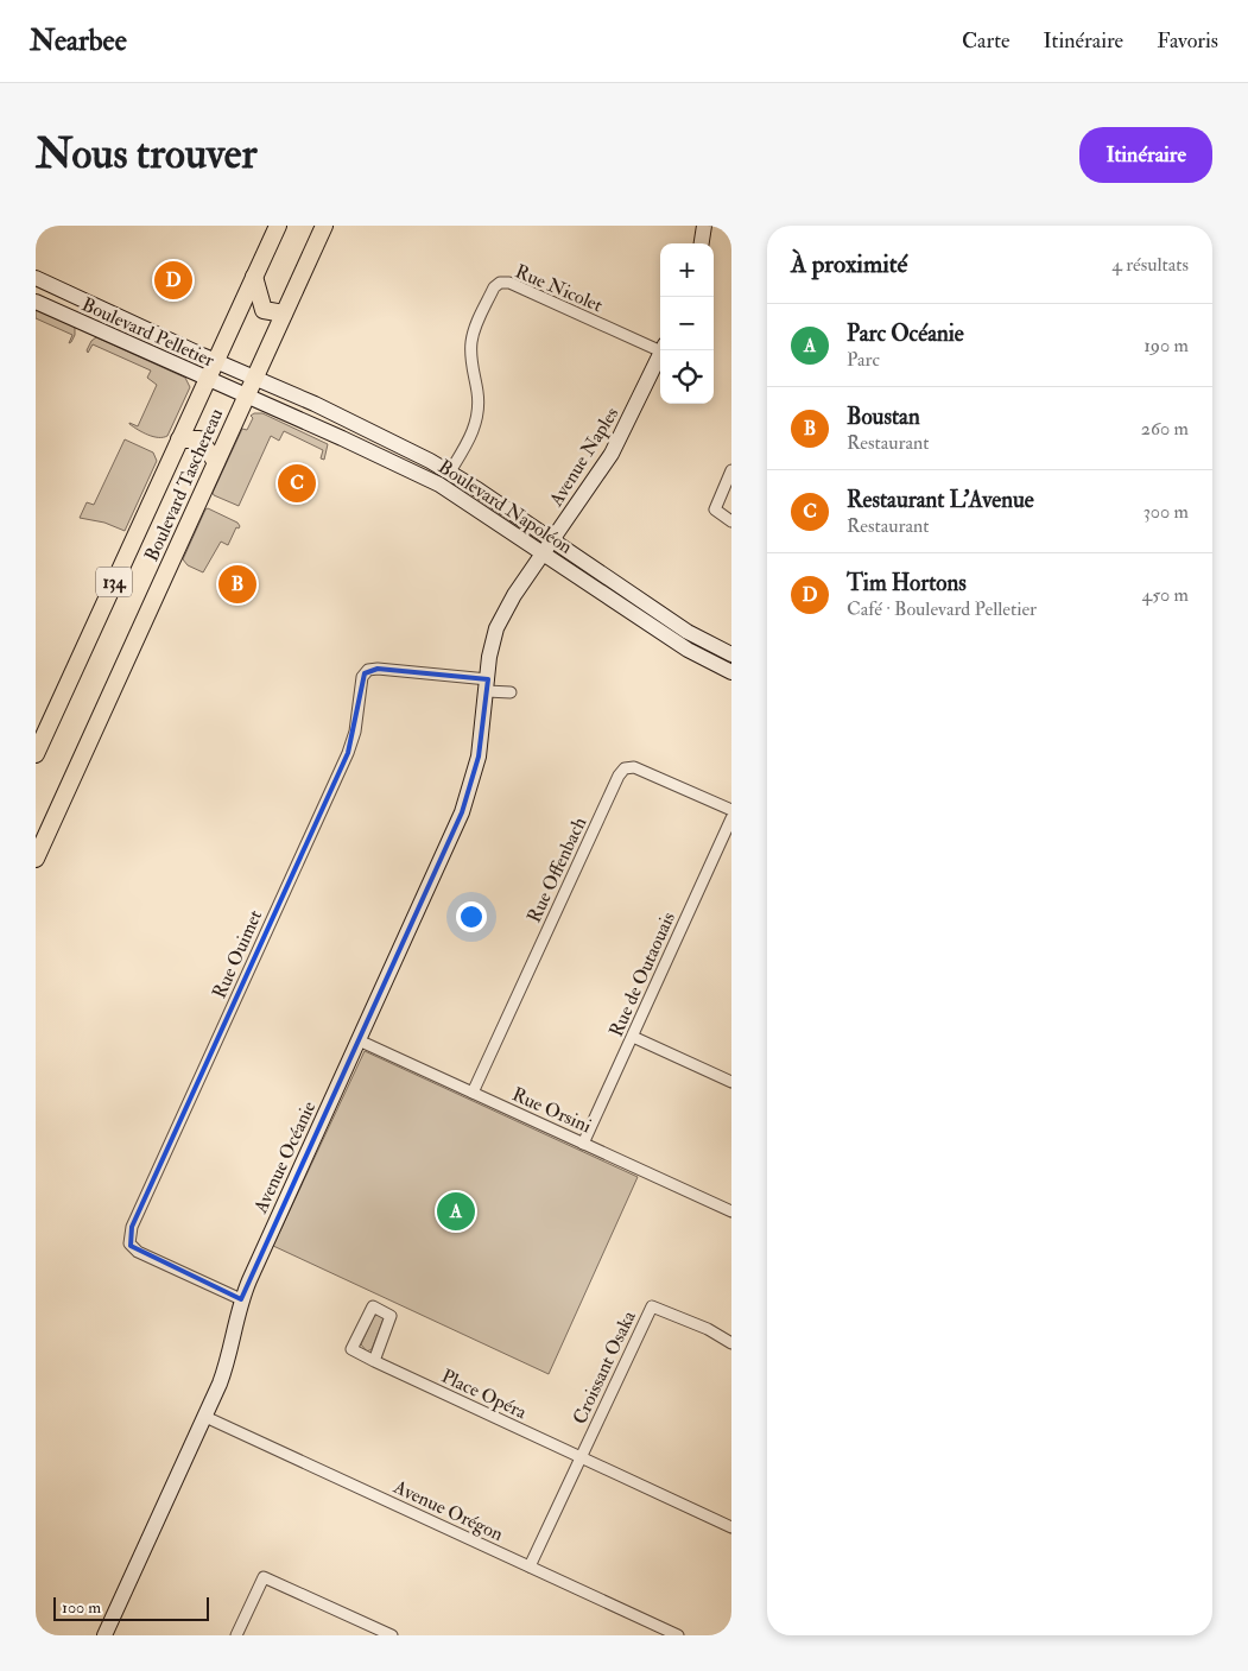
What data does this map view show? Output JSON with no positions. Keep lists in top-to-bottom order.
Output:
{
  "streets": {
    "main road": ["Boulevard Taschereau", "134"],
    "street": [
      "Rue Nicolet",
      "Boulevard Pelletier",
      "Avenue Naples",
      "Boulevard Napoléon",
      "Rue Offenbach",
      "Rue Ouimet",
      "Rue de Outaouais",
      "Rue Orsini",
      "Avenue Océanie",
      "Croissant Osaka",
      "Place Opéra",
      "Avenue Orégon"
    ]
  },
  "crossings": [
    ["Rue Nicolet", "Boulevard Napoléon"],
    ["Boulevard Pelletier", "Boulevard Taschereau"],
    ["Boulevard Pelletier", "Boulevard Napoléon"],
    ["Avenue Naples", "Boulevard Napoléon"],
    ["Avenue Naples", "Avenue Océanie"],
    ["Boulevard Taschereau", "Boulevard Napoléon"],
    ["Boulevard Napoléon", "Avenue Océanie"],
    ["Rue Offenbach", "Rue Orsini"],
    ["Rue Ouimet", "Avenue Océanie"],
    ["Rue de Outaouais", "Rue Orsini"],
    ["Rue Orsini", "Avenue Océanie"],
    ["Avenue Océanie", "Avenue Orégon"],
    ["Croissant Osaka", "Place Opéra"],
    ["Croissant Osaka", "Avenue Orégon"]
  ],
  "scale_bar": "100 m",
  "page": {
    "header": "Nearbee",
    "nav": ["Carte", "Itinéraire", "Favoris"],
    "buttons": "Itinéraire",
    "title": "Nous trouver",
    "heading": ["À proximité", "4 résultats"],
    "map_buttons": ["+", "−"],
    "pins": [
      "D",
      "C",
      "B",
      "A"
    ],
    "list": [
      {
        "mark": "A",
        "name": "Parc Océanie",
        "note": "Parc",
        "value": "190 m"
      },
      {
        "mark": "B",
        "name": "Boustan",
        "note": "Restaurant",
        "value": "260 m"
      },
      {
        "mark": "C",
        "name": "Restaurant L'Avenue",
        "note": "Restaurant",
        "value": "300 m"
      },
      {
        "mark": "D",
        "name": "Tim Hortons",
        "note": "Café · Boulevard Pelletier",
        "value": "450 m"
      }
    ],
    "scale": "100 m"
  }
}
